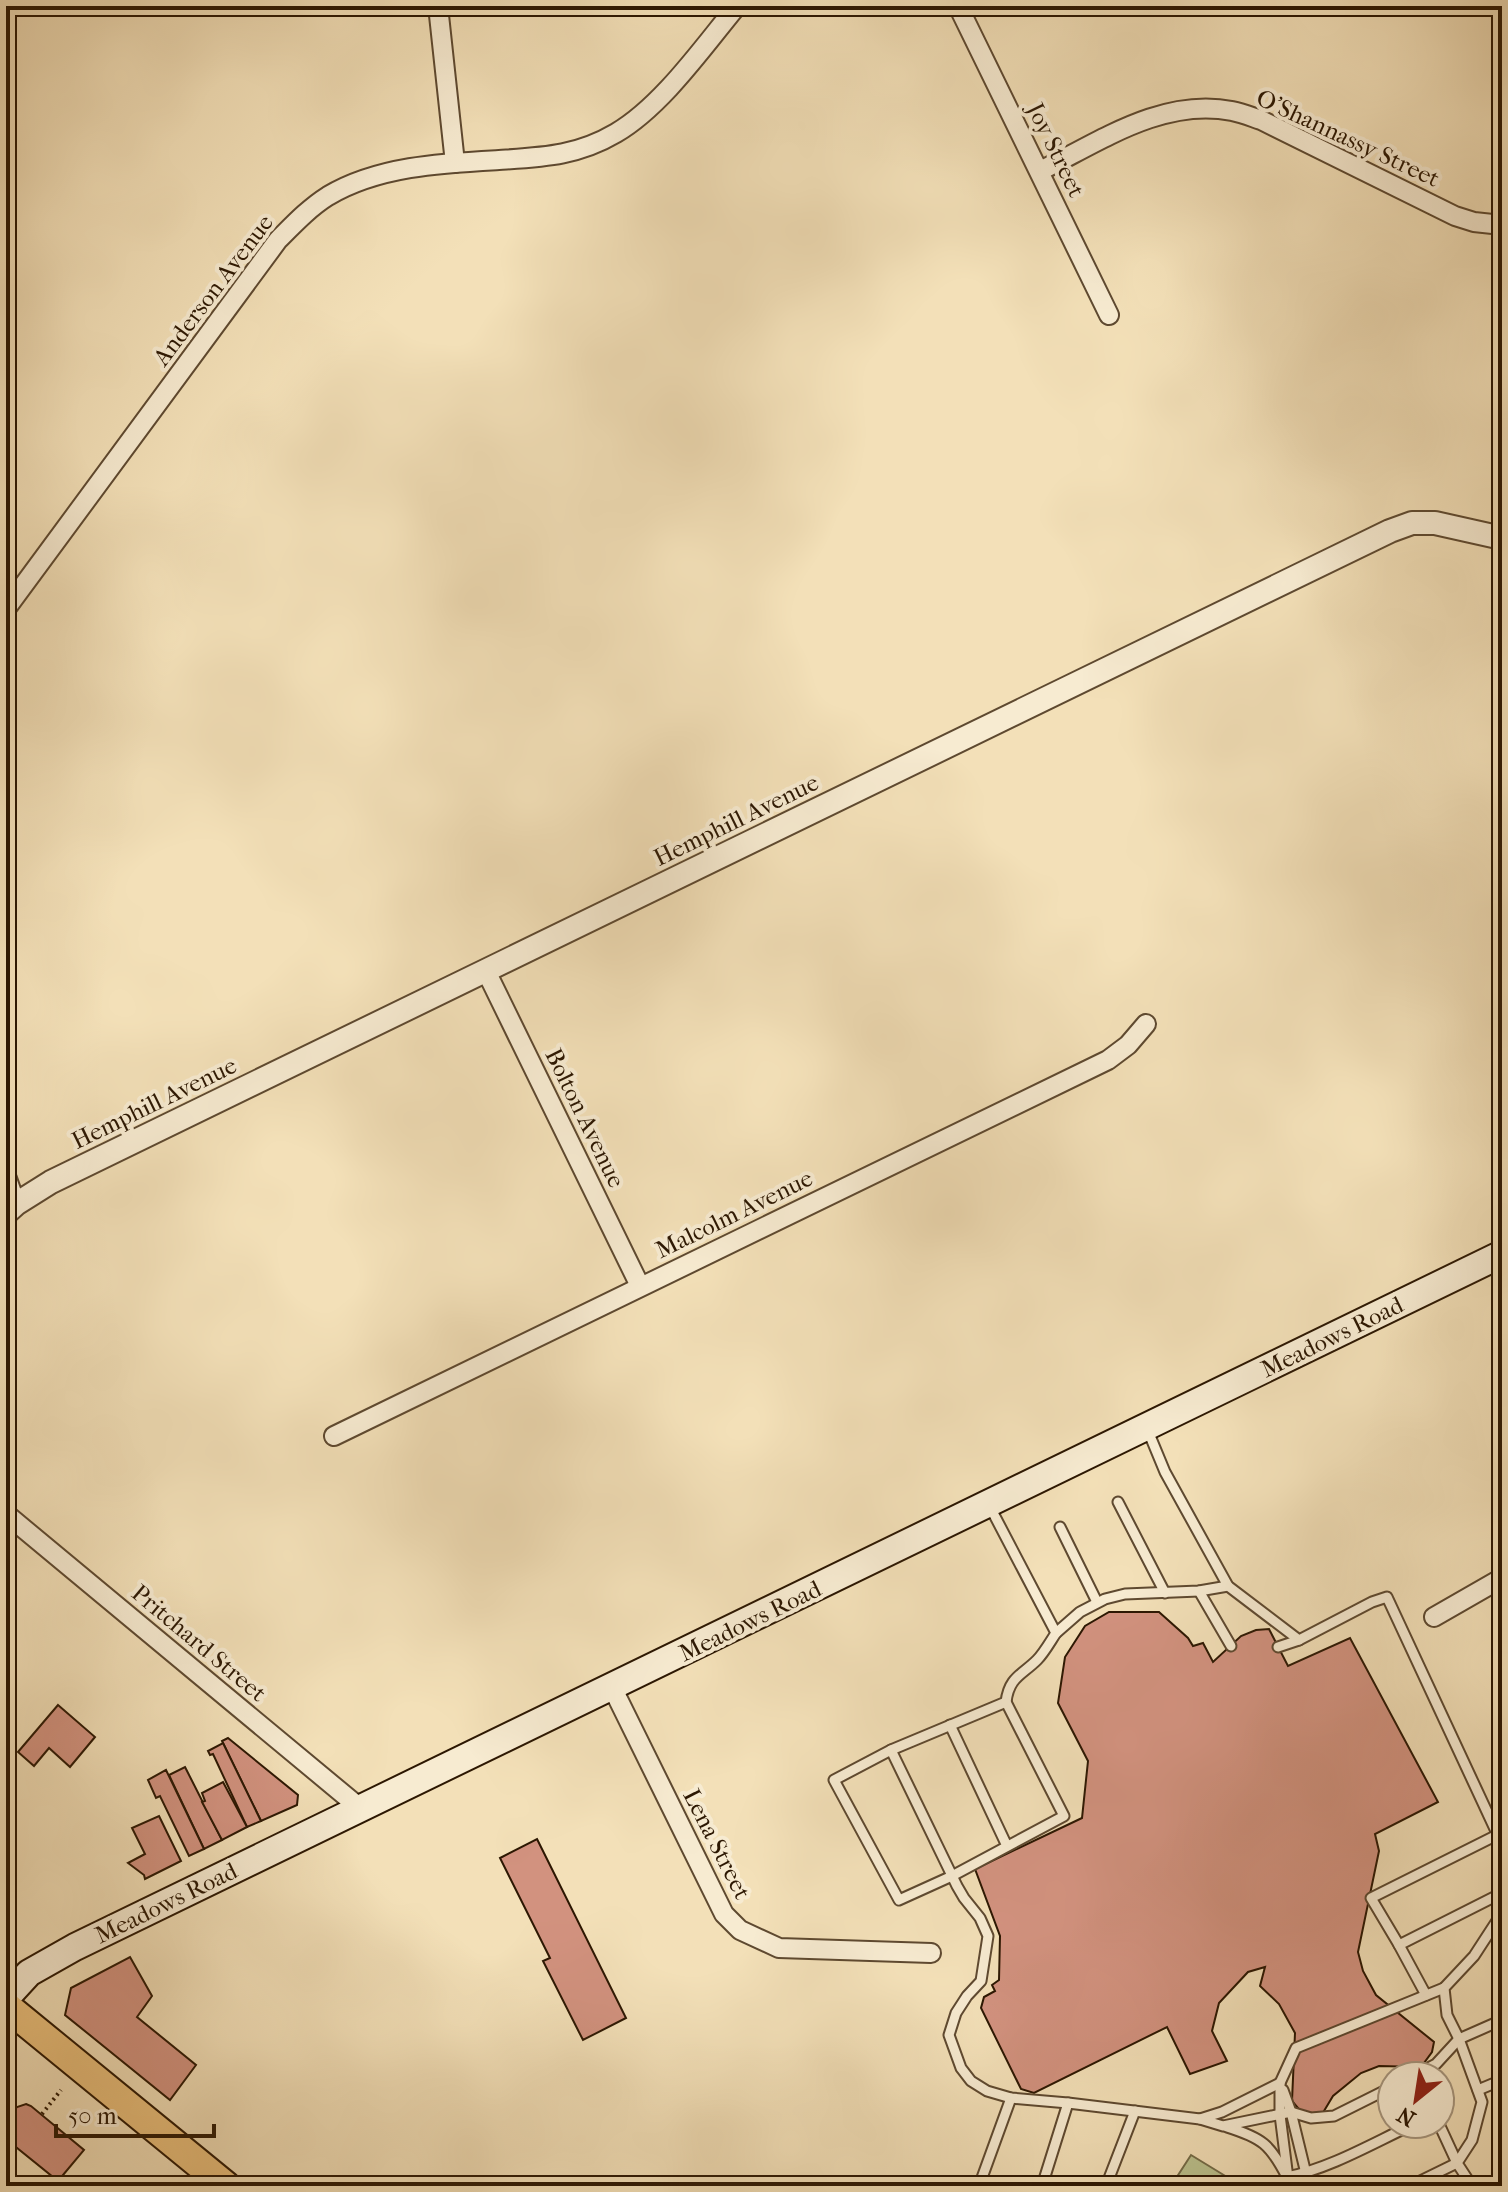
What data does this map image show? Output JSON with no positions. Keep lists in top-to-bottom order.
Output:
{
  "streets": {
    "main road": ["Meadows Road"],
    "street": [
      "O'Shannassy Street",
      "Joy Street",
      "Anderson Avenue",
      "Hemphill Avenue",
      "Bolton Avenue",
      "Malcolm Avenue",
      "Pritchard Street",
      "Lena Street"
    ]
  },
  "crossings": [
    ["O'Shannassy Street", "Joy Street"],
    ["Hemphill Avenue", "Bolton Avenue"],
    ["Bolton Avenue", "Malcolm Avenue"],
    ["Meadows Road", "Pritchard Street"],
    ["Meadows Road", "Lena Street"]
  ],
  "scale_bar": "50 m",
  "north": "bottom left"
}
